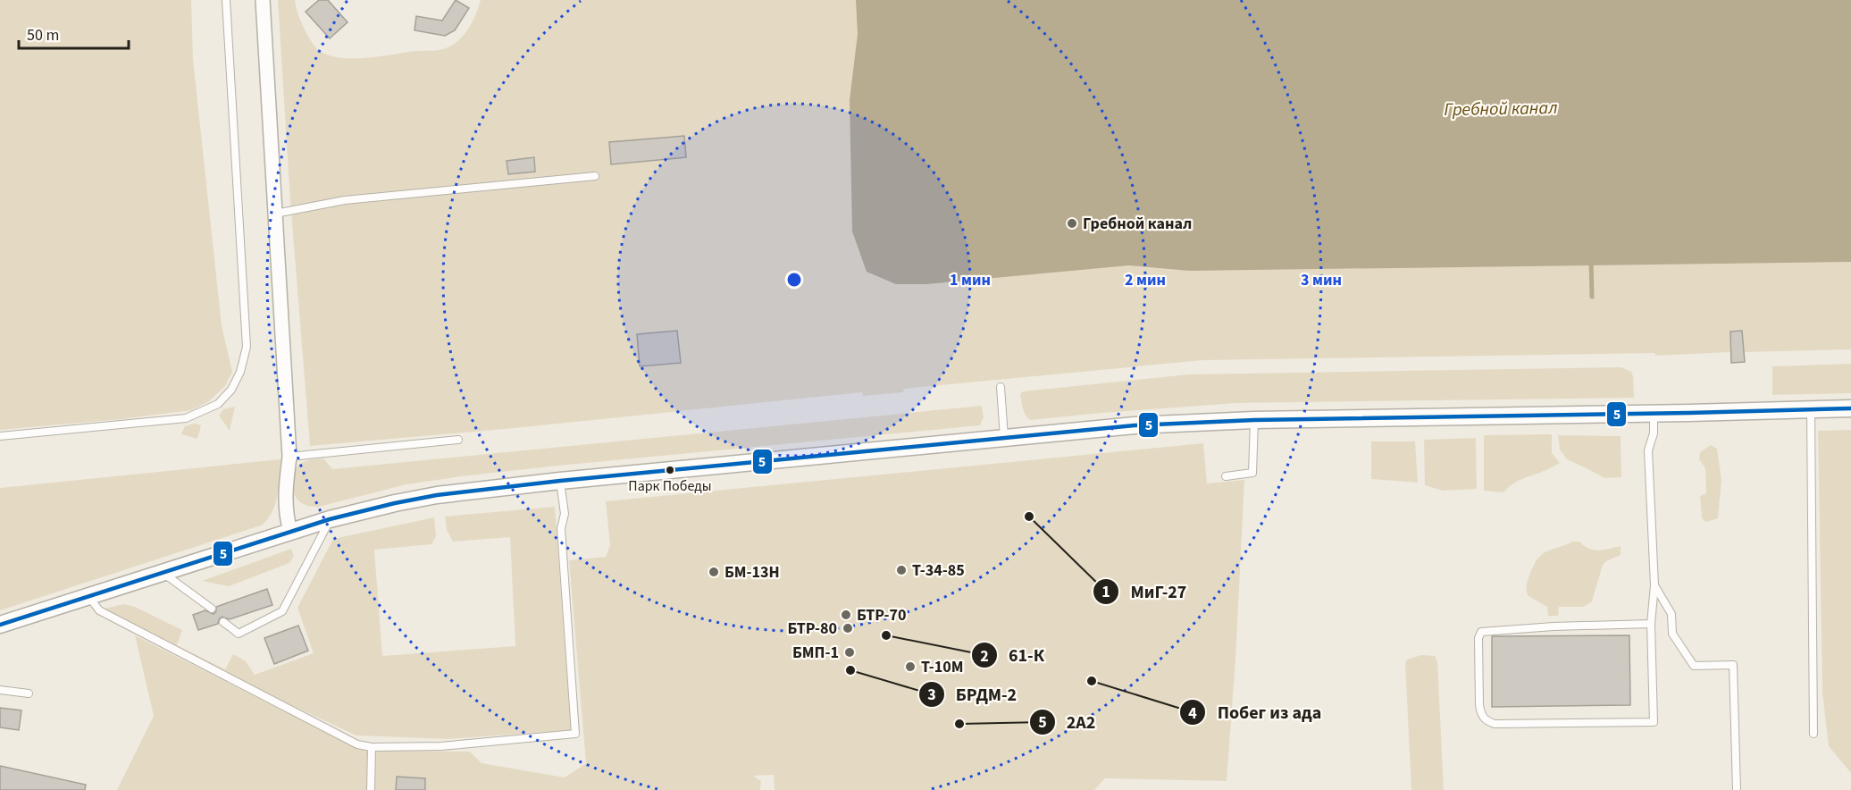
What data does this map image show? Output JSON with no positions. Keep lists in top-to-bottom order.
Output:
{
  "water": ["Гребной канал"],
  "places": [
    "Гребной канал",
    "Парк Победы",
    "МиГ-27",
    "T-34-85",
    "БМ-13Н",
    "БТР-70",
    "БТР-80",
    "61-К",
    "БМП-1",
    "Т-10М",
    "БРДМ-2",
    "Побег из ада",
    "2А2"
  ],
  "lines": ["transit line 5"],
  "scale_bar": "50 m",
  "rings": ["1 мин", "2 мин", "3 мин"]
}
